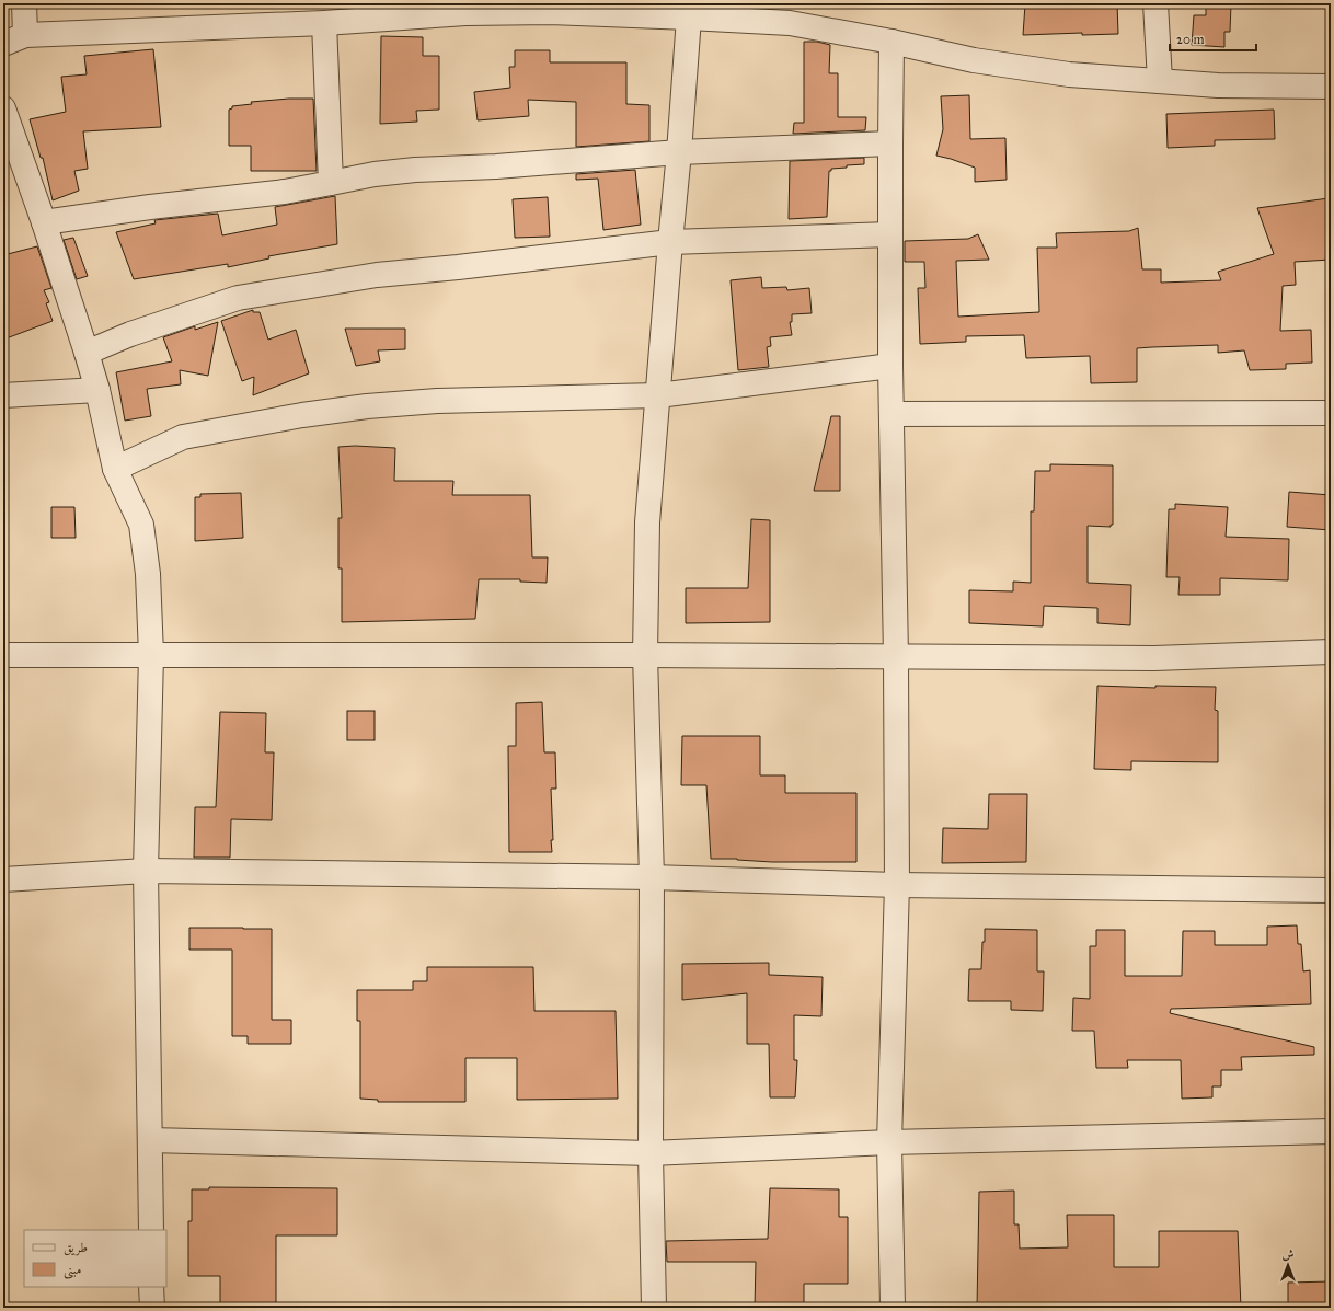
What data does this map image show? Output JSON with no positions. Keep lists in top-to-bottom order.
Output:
{
  "legend": ["طريق", "مبنى"],
  "scale_bar": "20 m",
  "north": "top"
}
